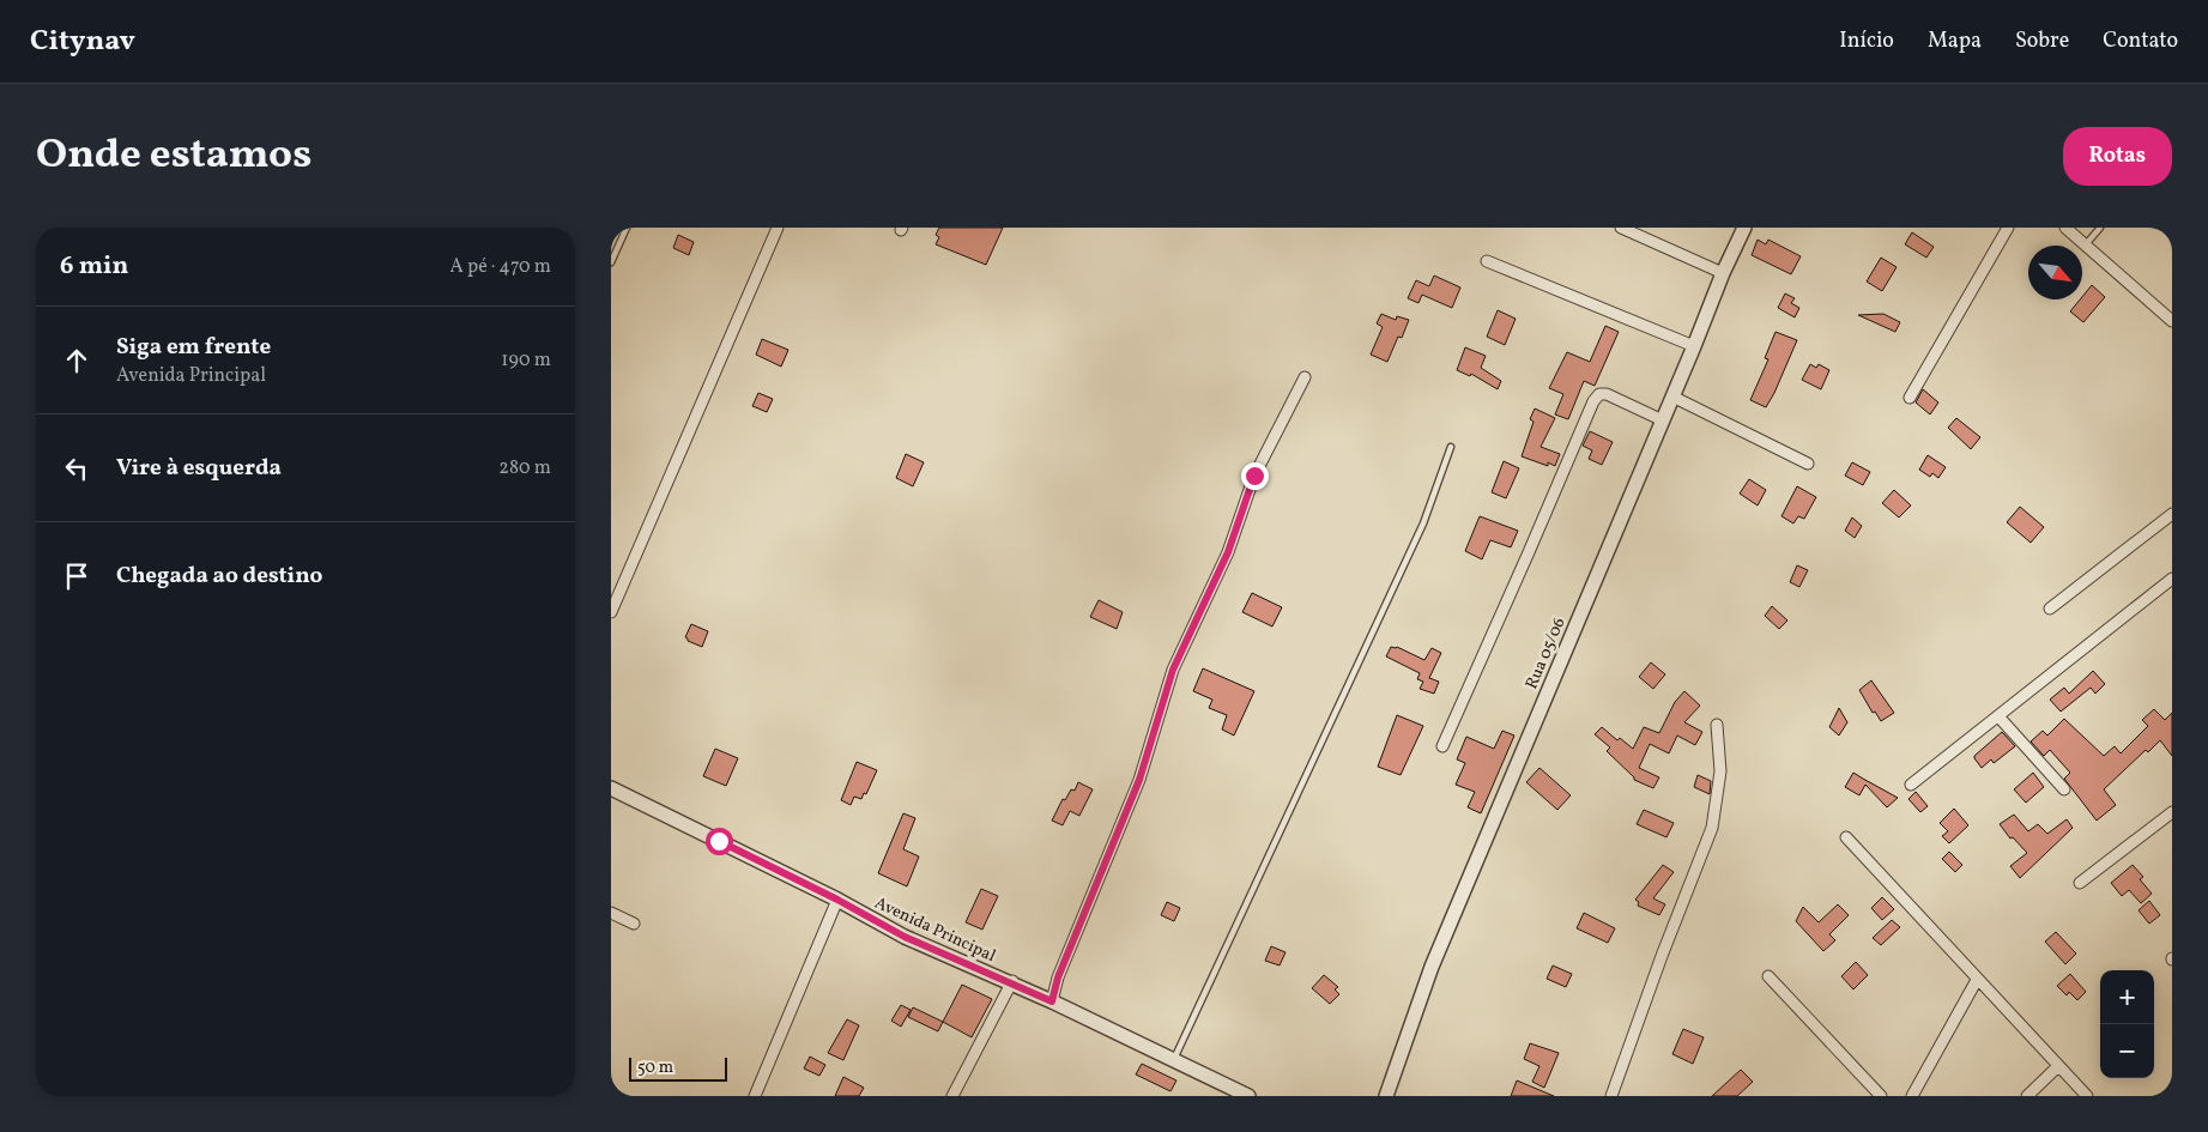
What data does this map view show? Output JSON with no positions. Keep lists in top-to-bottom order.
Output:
{
  "streets": {
    "street": ["Rua 05/06", "Avenida Principal"]
  },
  "scale_bar": "50 m",
  "north": "bottom right",
  "page": {
    "header": "Citynav",
    "nav": [
      "Início",
      "Mapa",
      "Sobre",
      "Contato"
    ],
    "title": "Onde estamos",
    "buttons": "Rotas",
    "heading": ["6 min", "A pé · 470 m"],
    "list": [
      ["Siga em frente", "Avenida Principal", "190 m"],
      ["Vire à esquerda", "280 m"],
      "Chegada ao destino"
    ],
    "map_buttons": ["+", "−"],
    "scale": "50 m"
  }
}
